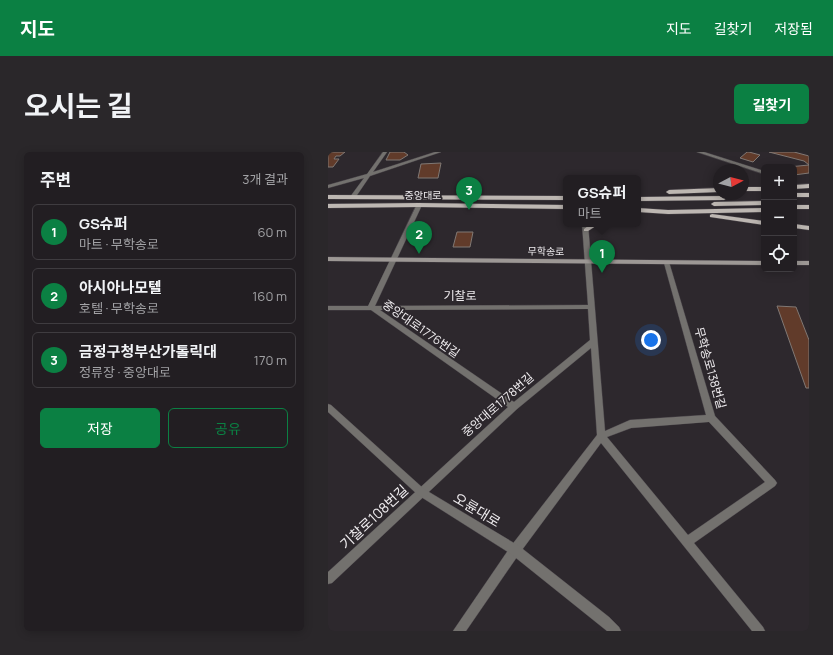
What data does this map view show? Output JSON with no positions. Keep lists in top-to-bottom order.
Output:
{
  "streets": {
    "main road": ["중앙대로", "무학송로"],
    "street": [
      "기찰로",
      "중앙대로1776번길",
      "무학송로138번길",
      "중앙대로1778번길",
      "오륜대로",
      "기찰로108번길"
    ]
  },
  "crossings": [
    ["중앙대로", "중앙대로1776번길"],
    ["무학송로", "중앙대로1776번길"],
    ["무학송로", "무학송로138번길"],
    ["기찰로", "중앙대로1776번길"],
    ["중앙대로1776번길", "중앙대로1778번길"],
    ["중앙대로1778번길", "오륜대로"],
    ["중앙대로1778번길", "기찰로108번길"],
    ["오륜대로", "기찰로108번길"]
  ],
  "north": "right",
  "page": {
    "header": "지도",
    "nav": ["지도", "길찾기", "저장됨"],
    "title": "오시는 길",
    "buttons": [
      "길찾기",
      ["저장", "공유"]
    ],
    "heading": ["주변", "3개 결과"],
    "map_buttons": ["+", "−"],
    "popup": ["GS슈퍼", "마트"],
    "pins": ["3", "2", "1"],
    "list": [
      {
        "mark": "1",
        "name": "GS슈퍼",
        "note": "마트 · 무학송로",
        "value": "60 m"
      },
      {
        "mark": "2",
        "name": "아시아나모텔",
        "note": "호텔 · 무학송로",
        "value": "160 m"
      },
      {
        "mark": "3",
        "name": "금정구청부산가톨릭대",
        "note": "정류장 · 중앙대로",
        "value": "170 m"
      }
    ]
  }
}
